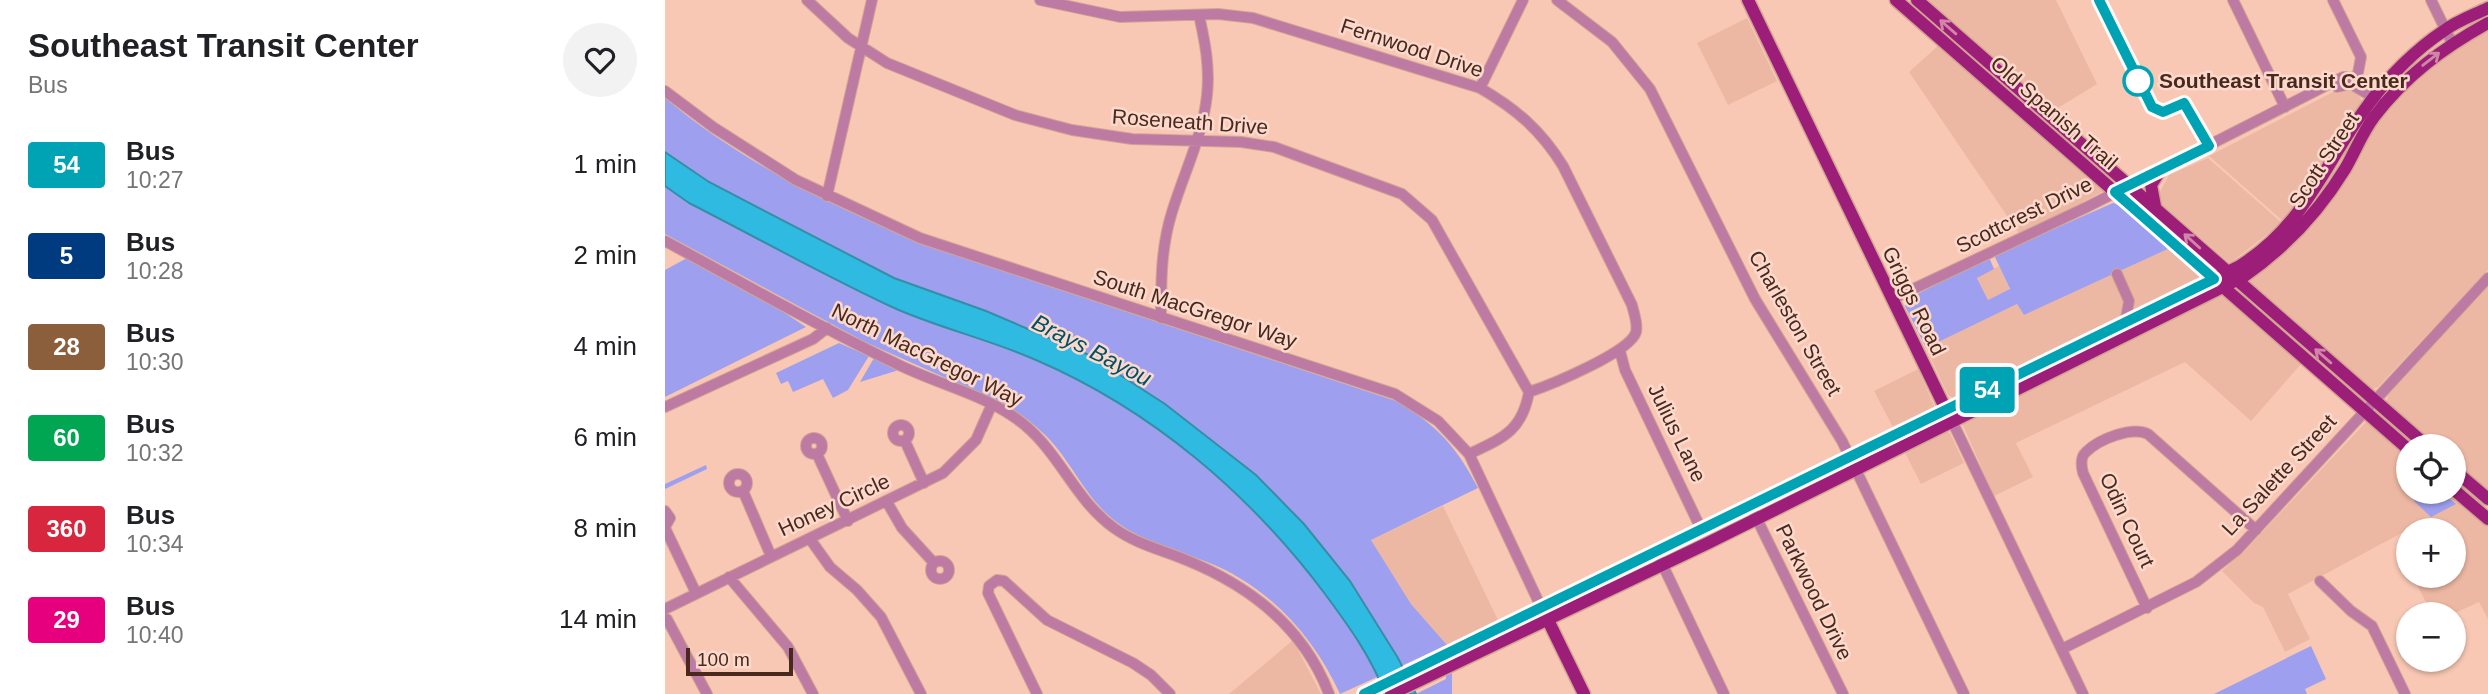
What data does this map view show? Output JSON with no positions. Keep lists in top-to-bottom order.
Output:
{
  "streets": {
    "main road": [
      "Old Spanish Trail",
      "Scott Street",
      "Griggs Road",
      "South MacGregor Way"
    ],
    "street": [
      "Fernwood Drive",
      "Roseneath Drive",
      "Scottcrest Drive",
      "Charleston Street",
      "North MacGregor Way",
      "Julius Lane",
      "La Salette Street",
      "Honey Circle",
      "Odin Court",
      "Parkwood Drive"
    ]
  },
  "crossings": [
    ["Fernwood Drive", "Julius Lane"],
    ["Old Spanish Trail", "Scott Street"],
    ["Old Spanish Trail", "Scottcrest Drive"],
    ["Old Spanish Trail", "La Salette Street"],
    ["Scott Street", "Scottcrest Drive"],
    ["Scott Street", "Griggs Road"],
    ["Scott Street", "South MacGregor Way"],
    ["Scott Street", "Charleston Street"],
    ["Scott Street", "Julius Lane"],
    ["Scott Street", "Parkwood Drive"],
    ["Scottcrest Drive", "Griggs Road"],
    ["Griggs Road", "La Salette Street"],
    ["North MacGregor Way", "Honey Circle"],
    ["La Salette Street", "Odin Court"]
  ],
  "water": ["Brays Bayou"],
  "places": ["Southeast Transit Center"],
  "lines": ["bus line 54"],
  "scale_bar": "100 m",
  "page": {
    "heading": ["Southeast Transit Center", "Bus"],
    "on_map": "54",
    "list": [
      {
        "mark": "54",
        "name": "Bus",
        "note": "10:27",
        "value": "1 min"
      },
      {
        "mark": "5",
        "name": "Bus",
        "note": "10:28",
        "value": "2 min"
      },
      {
        "mark": "28",
        "name": "Bus",
        "note": "10:30",
        "value": "4 min"
      },
      {
        "mark": "60",
        "name": "Bus",
        "note": "10:32",
        "value": "6 min"
      },
      {
        "mark": "360",
        "name": "Bus",
        "note": "10:34",
        "value": "8 min"
      },
      {
        "mark": "29",
        "name": "Bus",
        "note": "10:40",
        "value": "14 min"
      }
    ],
    "map_buttons": ["+", "−"],
    "scale": "100 m"
  }
}
